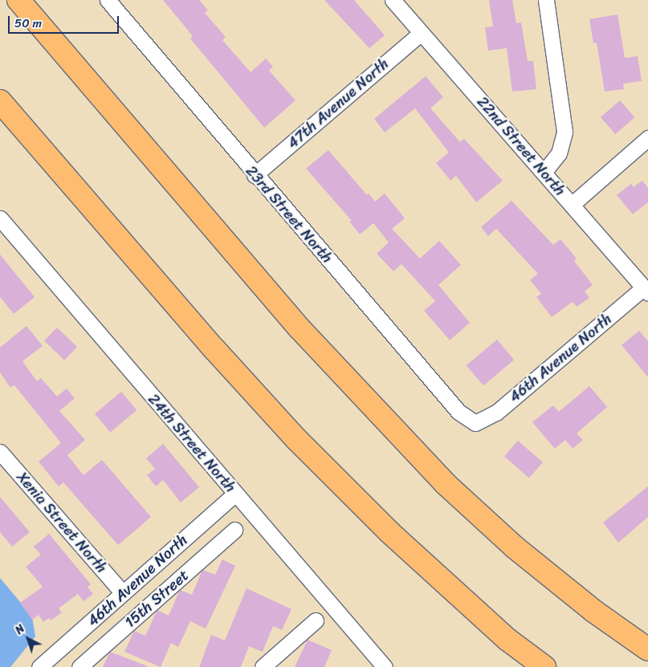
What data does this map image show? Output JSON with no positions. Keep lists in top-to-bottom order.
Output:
{
  "streets": {
    "street": [
      "47th Avenue North",
      "22nd Street North",
      "23rd Street North",
      "46th Avenue North",
      "24th Street North",
      "Xenia Street North",
      "15th Street"
    ]
  },
  "crossings": [
    ["47th Avenue North", "22nd Street North"],
    ["47th Avenue North", "23rd Street North"],
    ["22nd Street North", "46th Avenue North"],
    ["23rd Street North", "46th Avenue North"],
    ["46th Avenue North", "24th Street North"],
    ["46th Avenue North", "Xenia Street North"]
  ],
  "scale_bar": "50 m",
  "north": "top left"
}
